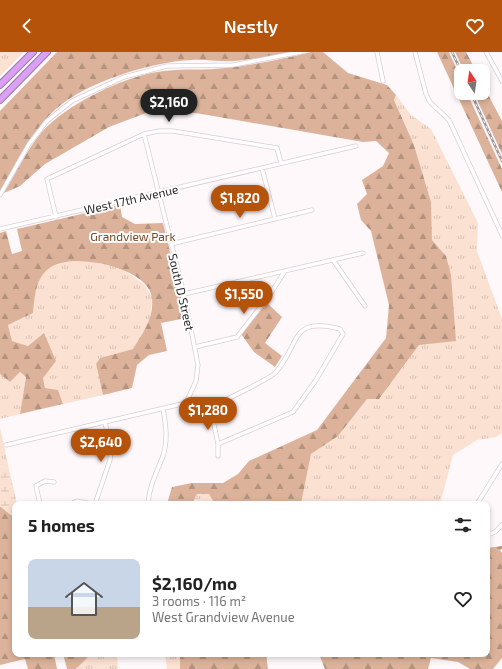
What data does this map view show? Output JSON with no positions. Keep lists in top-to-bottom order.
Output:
{
  "streets": {
    "street": ["West 17th Avenue", "South D Street"]
  },
  "crossings": [
    ["West 17th Avenue", "South D Street"]
  ],
  "parks": ["Grandview Park"],
  "north": "top",
  "page": {
    "header": "Nestly",
    "price": [
      "$2,160",
      "$1,820",
      "$1,550",
      "$1,280",
      "$2,640"
    ],
    "heading": "5 homes",
    "list": [
      {
        "name": "$2,160/mo",
        "note": "3 rooms · 116 m² · West Grandview Avenue"
      }
    ]
  }
}
